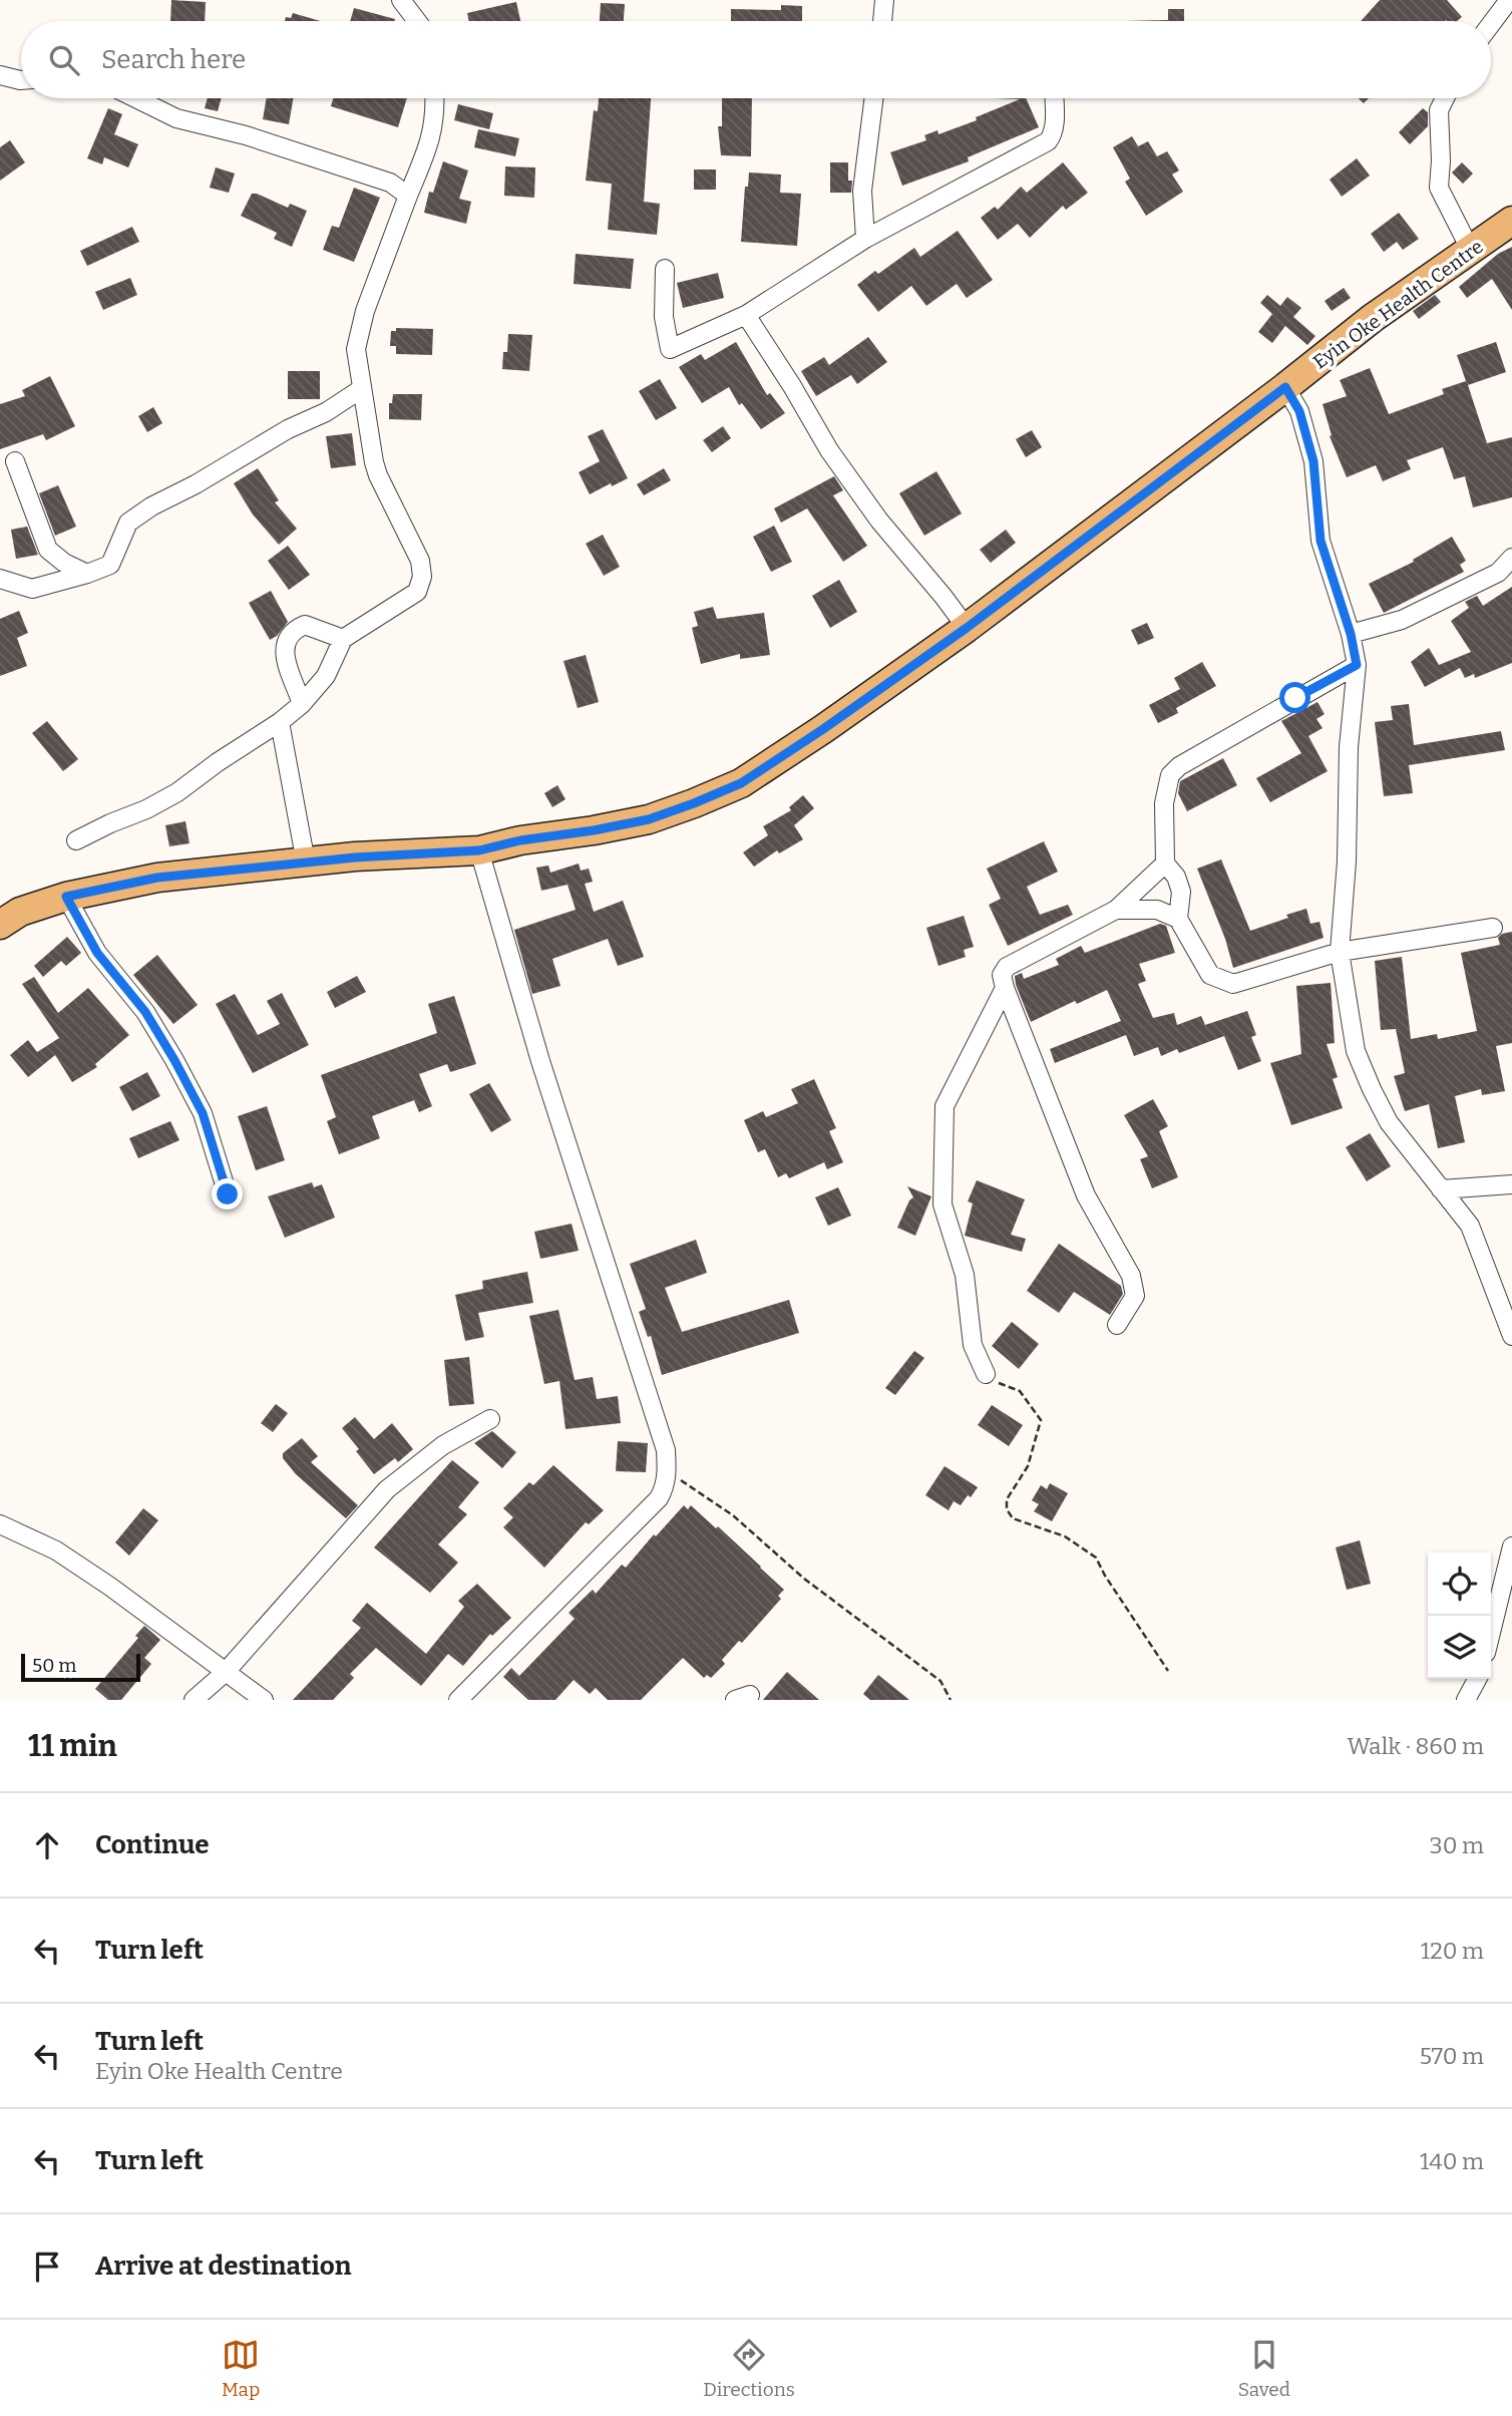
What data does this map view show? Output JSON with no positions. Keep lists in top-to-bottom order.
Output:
{
  "streets": {
    "main road": ["Eyin Oke Health Centre"]
  },
  "scale_bar": "50 m",
  "page": {
    "search": "Search here",
    "scale": "50 m",
    "heading": ["11 min", "Walk · 860 m"],
    "list": [
      ["Continue", "30 m"],
      ["Turn left", "120 m"],
      ["Turn left", "Eyin Oke Health Centre", "570 m"],
      ["Turn left", "140 m"],
      "Arrive at destination"
    ],
    "nav": ["Map", "Directions", "Saved"]
  }
}
